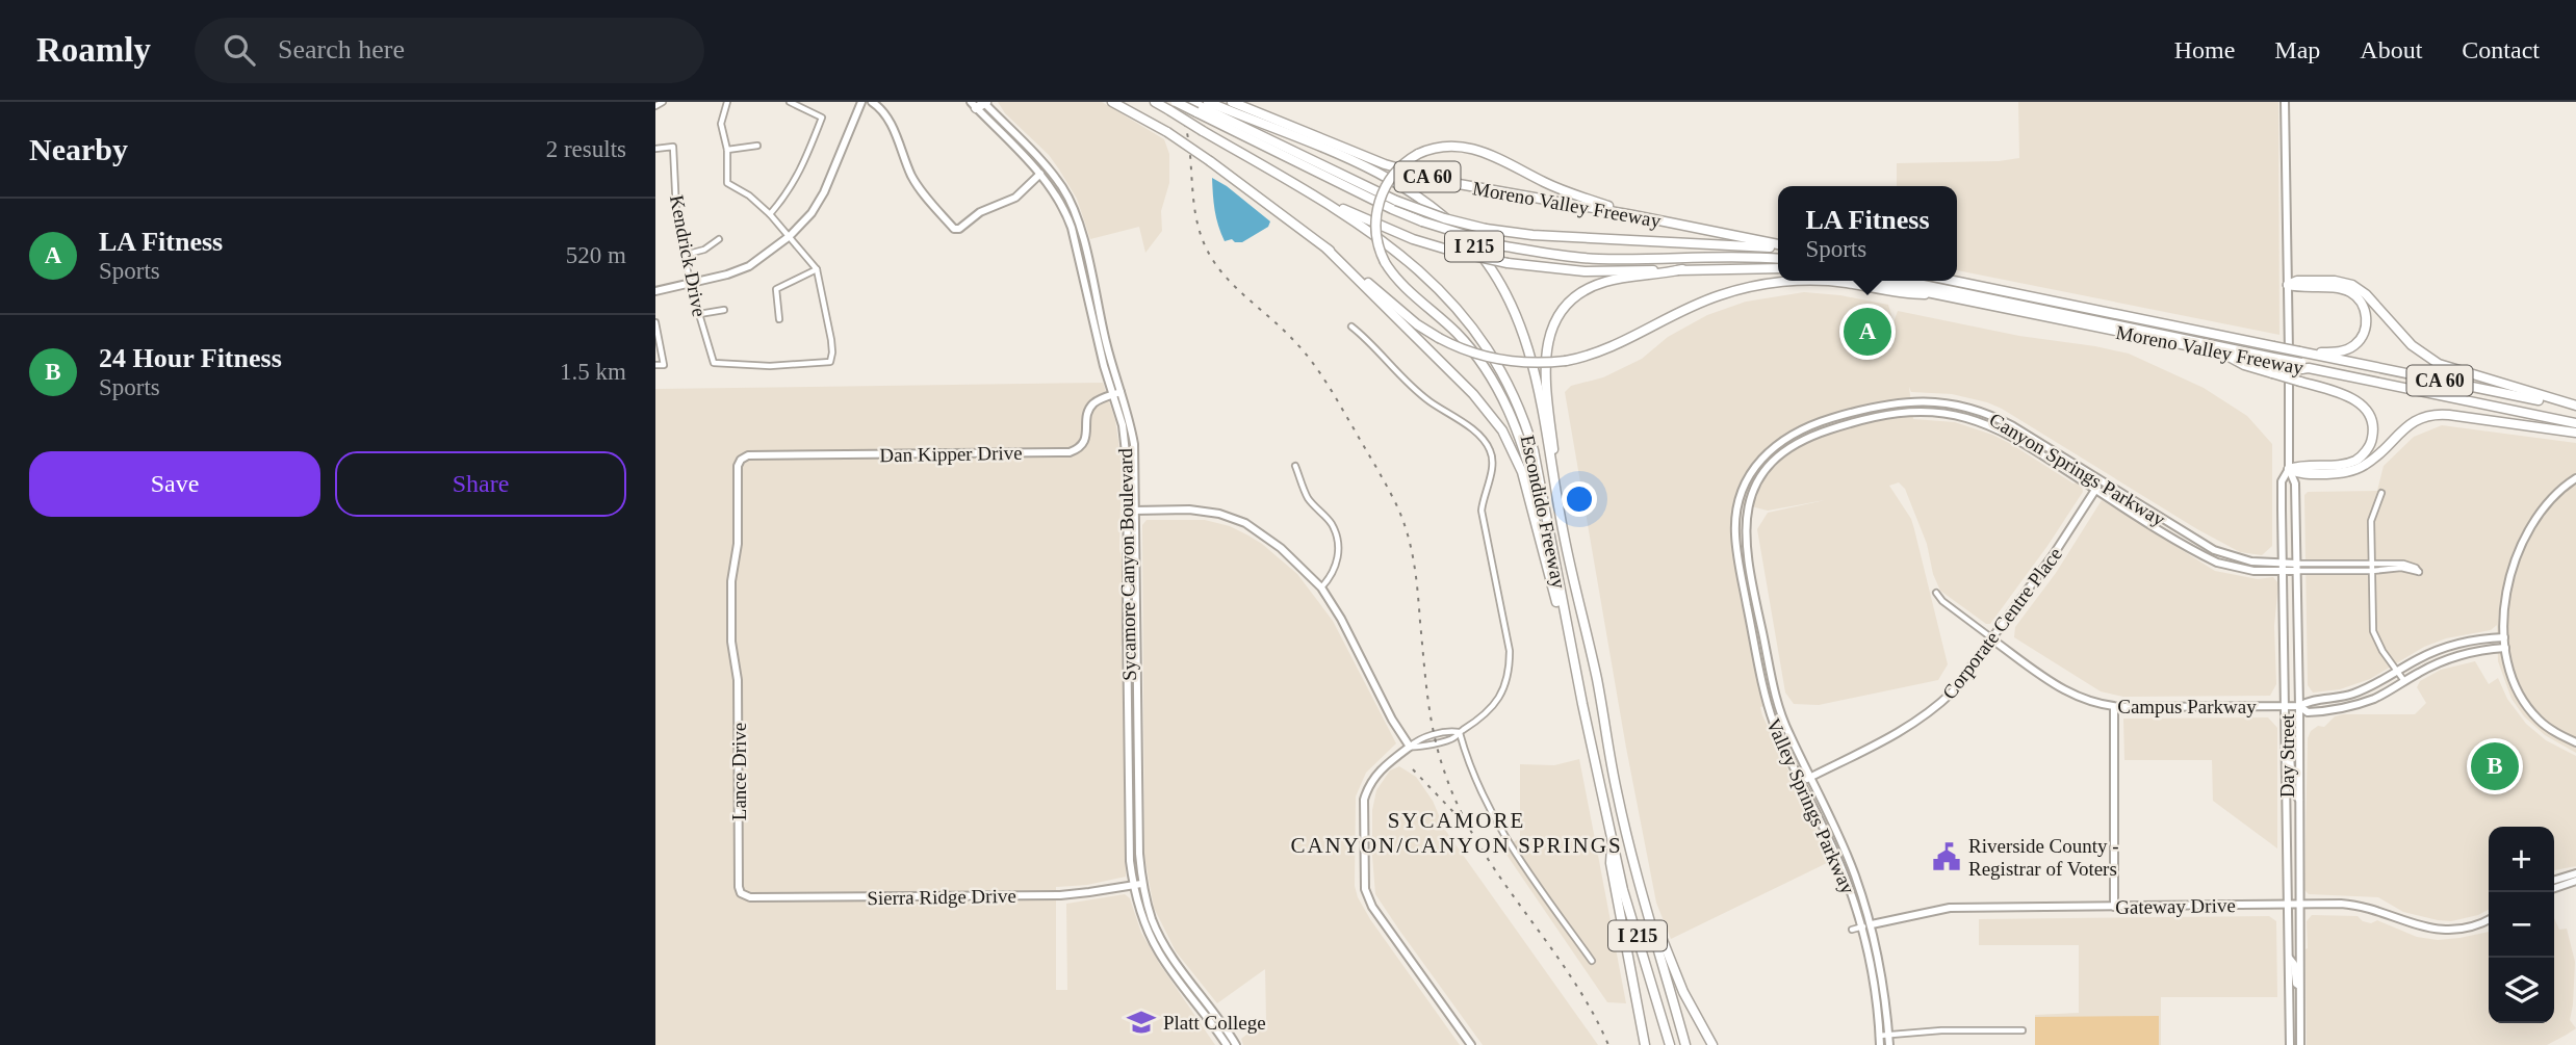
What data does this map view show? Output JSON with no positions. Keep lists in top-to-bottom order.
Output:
{
  "streets": {
    "highway": [
      "CA 60",
      "Moreno Valley Freeway",
      "I 215",
      "Escondido Freeway"
    ],
    "street": [
      "Kendrick Drive",
      "Dan Kipper Drive",
      "Canyon Springs Parkway",
      "Sycamore Canyon Boulevard",
      "Corporate Centre Place",
      "Campus Parkway",
      "Day Street",
      "Lance Drive",
      "Valley Springs Parkway",
      "Sierra Ridge Drive",
      "Gateway Drive"
    ]
  },
  "crossings": [
    ["Dan Kipper Drive", "Sycamore Canyon Boulevard"],
    ["Dan Kipper Drive", "Lance Drive"],
    ["Canyon Springs Parkway", "Corporate Centre Place"],
    ["Canyon Springs Parkway", "Day Street"],
    ["Canyon Springs Parkway", "Valley Springs Parkway"],
    ["Sycamore Canyon Boulevard", "Sierra Ridge Drive"],
    ["Corporate Centre Place", "Campus Parkway"],
    ["Corporate Centre Place", "Valley Springs Parkway"],
    ["Campus Parkway", "Day Street"],
    ["Day Street", "Gateway Drive"],
    ["Lance Drive", "Sierra Ridge Drive"],
    ["Valley Springs Parkway", "Gateway Drive"]
  ],
  "districts": ["SYCAMORE CANYON/CANYON SPRINGS"],
  "places": {
    "public building": ["Riverside County - Registrar of Voters"],
    "school or university": ["Platt College"]
  },
  "page": {
    "header": "Roamly",
    "search": "Search here",
    "nav": [
      "Home",
      "Map",
      "About",
      "Contact"
    ],
    "heading": ["Nearby", "2 results"],
    "popup": ["LA Fitness", "Sports"],
    "list": [
      {
        "mark": "A",
        "name": "LA Fitness",
        "note": "Sports",
        "value": "520 m"
      },
      {
        "mark": "B",
        "name": "24 Hour Fitness",
        "note": "Sports",
        "value": "1.5 km"
      }
    ],
    "pins": ["A", "B"],
    "buttons": ["Save", "Share"],
    "map_buttons": ["+", "−"]
  }
}
